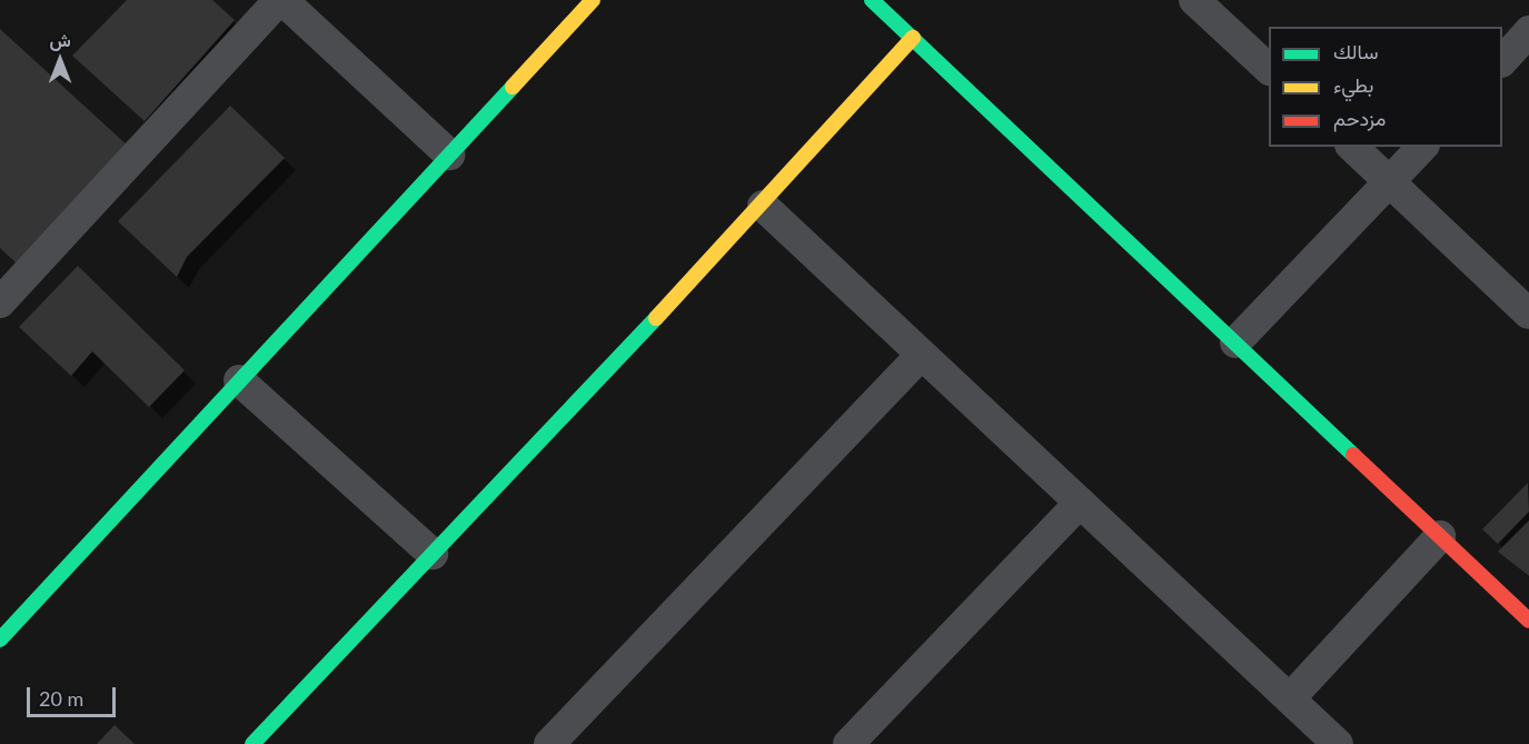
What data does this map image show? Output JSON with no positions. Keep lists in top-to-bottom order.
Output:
{
  "legend": ["سالك", "بطيء", "مزدحم"],
  "scale_bar": "20 m",
  "north": "top"
}
